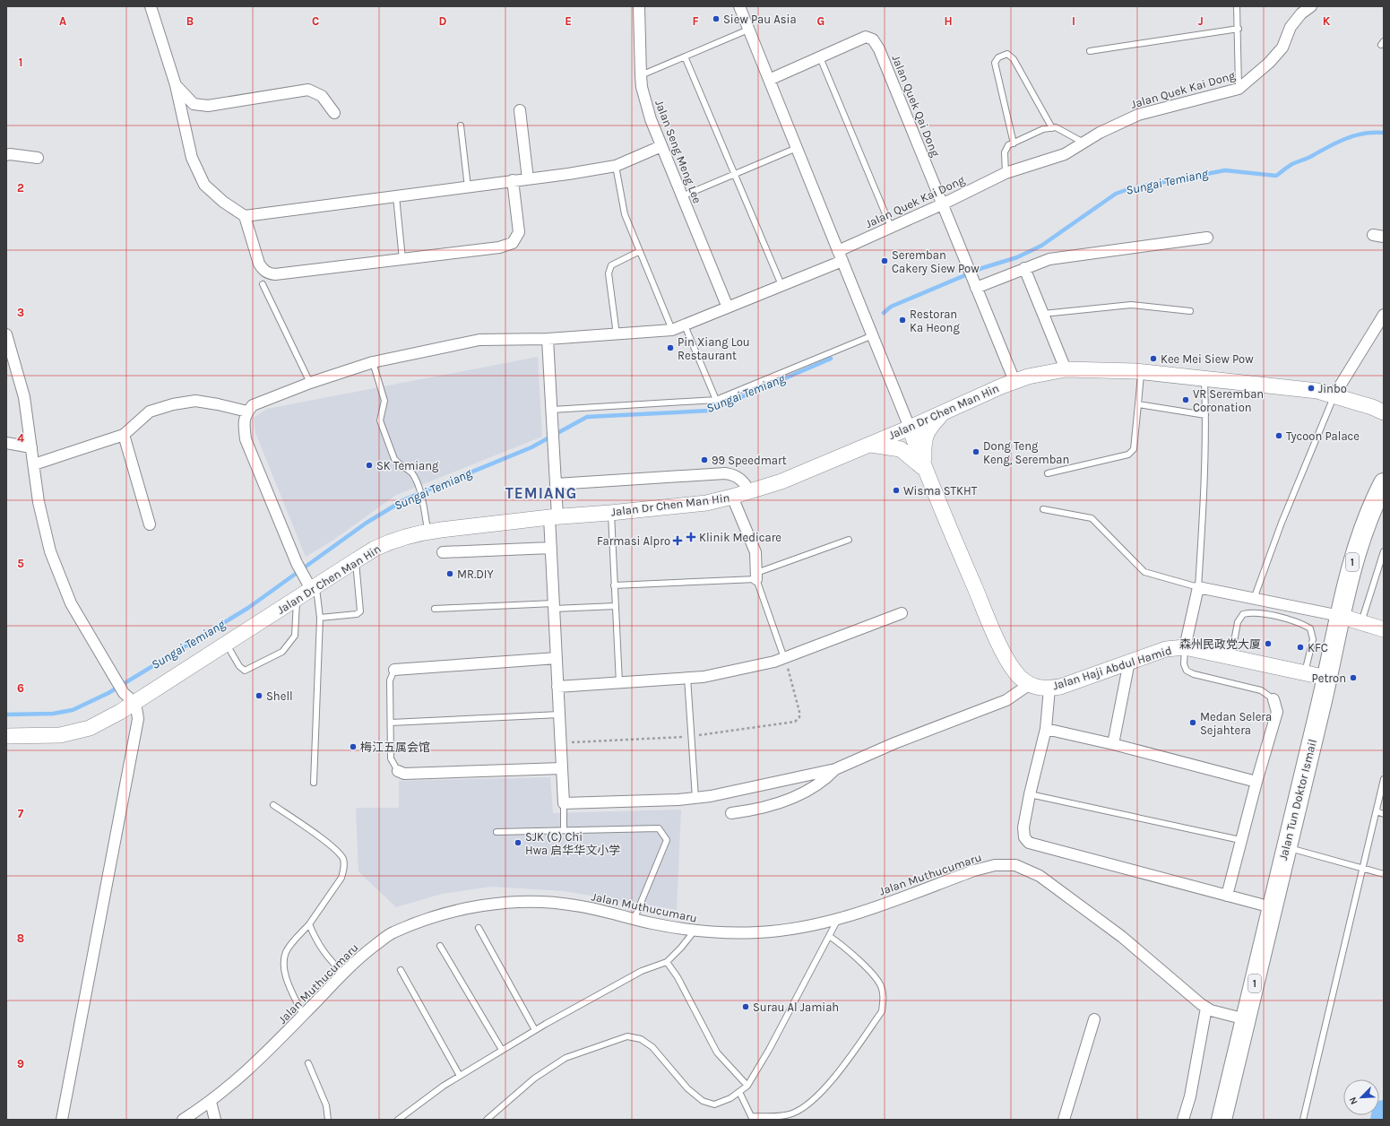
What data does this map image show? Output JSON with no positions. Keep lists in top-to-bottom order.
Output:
{
  "streets": {
    "highway": ["1", "Jalan Tun Doktor Ismail"],
    "street": [
      "Jalan Quek Kai Dong",
      "Jalan Quek Qai Dong",
      "Jalan Seng Meng Lee",
      "Jalan Dr Chen Man Hin",
      "Jalan Haji Abdul Hamid",
      "Jalan Muthucumaru"
    ]
  },
  "crossings": [
    ["Jalan Quek Kai Dong", "Jalan Quek Qai Dong"],
    ["Jalan Quek Kai Dong", "Jalan Seng Meng Lee"],
    ["Jalan Quek Qai Dong", "Jalan Dr Chen Man Hin"],
    ["Jalan Dr Chen Man Hin", "Jalan Haji Abdul Hamid"],
    ["Jalan Haji Abdul Hamid", "Jalan Tun Doktor Ismail"],
    ["Jalan Tun Doktor Ismail", "Jalan Muthucumaru"]
  ],
  "districts": ["TEMIANG"],
  "water": ["Sungai Temiang"],
  "places": {
    "other": [
      "Siew Pau Asia",
      "Seremban Cakery Siew Pow",
      "Restoran Ka Heong",
      "Pin Xiang Lou Restaurant",
      "Kee Mei Siew Pow",
      "Jinbo",
      "VR Seremban Coronation",
      "Tycoon Palace",
      "Dong Teng Keng, Seremban",
      "99 Speedmart",
      "SK Temiang",
      "Wisma STKHT",
      "MR.DIY",
      "森州民政党大厦",
      "KFC",
      "Petron",
      "Shell",
      "Medan Selera Sejahtera",
      "梅江五属会馆",
      "SJK (C) Chi Hwa 启华华文小学",
      "Surau Al Jamiah"
    ],
    "health": ["Klinik Medicare", "Farmasi Alpro"]
  },
  "north": "bottom left",
  "grid": {
    "columns": [
      "A",
      "B",
      "C",
      "D",
      "E",
      "F",
      "G",
      "H",
      "I",
      "J",
      "K"
    ],
    "rows": [
      "1",
      "2",
      "3",
      "4",
      "5",
      "6",
      "7",
      "8",
      "9"
    ]
  }
}
